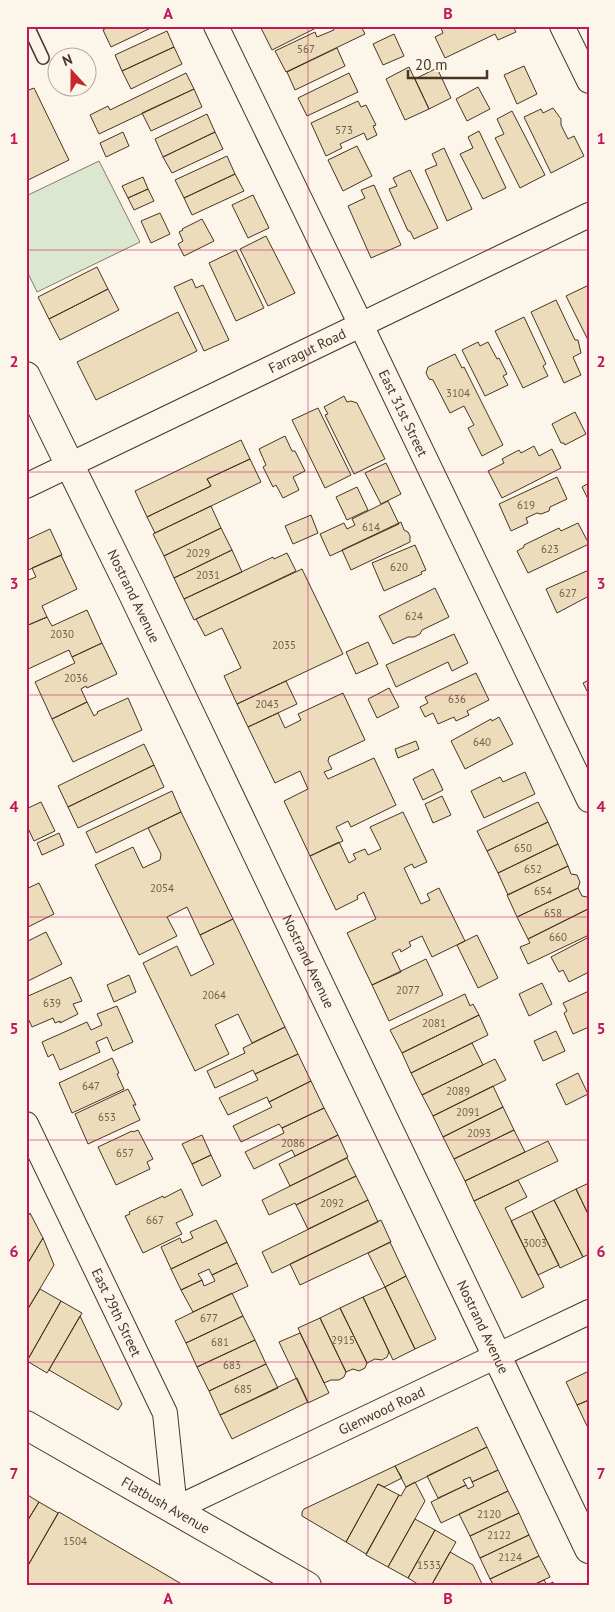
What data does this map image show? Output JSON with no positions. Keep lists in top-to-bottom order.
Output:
{
  "streets": {
    "main road": ["Nostrand Avenue", "Flatbush Avenue"],
    "street": [
      "Farragut Road",
      "East 31st Street",
      "East 29th Street",
      "Glenwood Road"
    ]
  },
  "crossings": [
    ["Farragut Road", "East 31st Street"],
    ["Farragut Road", "Nostrand Avenue"],
    ["Nostrand Avenue", "Glenwood Road"],
    ["East 29th Street", "Glenwood Road"],
    ["East 29th Street", "Flatbush Avenue"],
    ["Glenwood Road", "Flatbush Avenue"]
  ],
  "house_numbers": [
    "567",
    "573",
    "3104",
    "619",
    "614",
    "623",
    "2029",
    "620",
    "2031",
    "627",
    "624",
    "2030",
    "2035",
    "2036",
    "636",
    "2043",
    "640",
    "650",
    "652",
    "2054",
    "654",
    "658",
    "660",
    "2077",
    "2064",
    "639",
    "2081",
    "647",
    "2089",
    "2091",
    "653",
    "2093",
    "2086",
    "657",
    "2092",
    "667",
    "3003",
    "677",
    "2915",
    "681",
    "683",
    "685",
    "2120",
    "2122",
    "1504",
    "2124",
    "1533"
  ],
  "scale_bar": "20 m",
  "north": "top",
  "grid": {
    "columns": ["A", "B"],
    "rows": [
      "1",
      "2",
      "3",
      "4",
      "5",
      "6",
      "7"
    ]
  }
}
